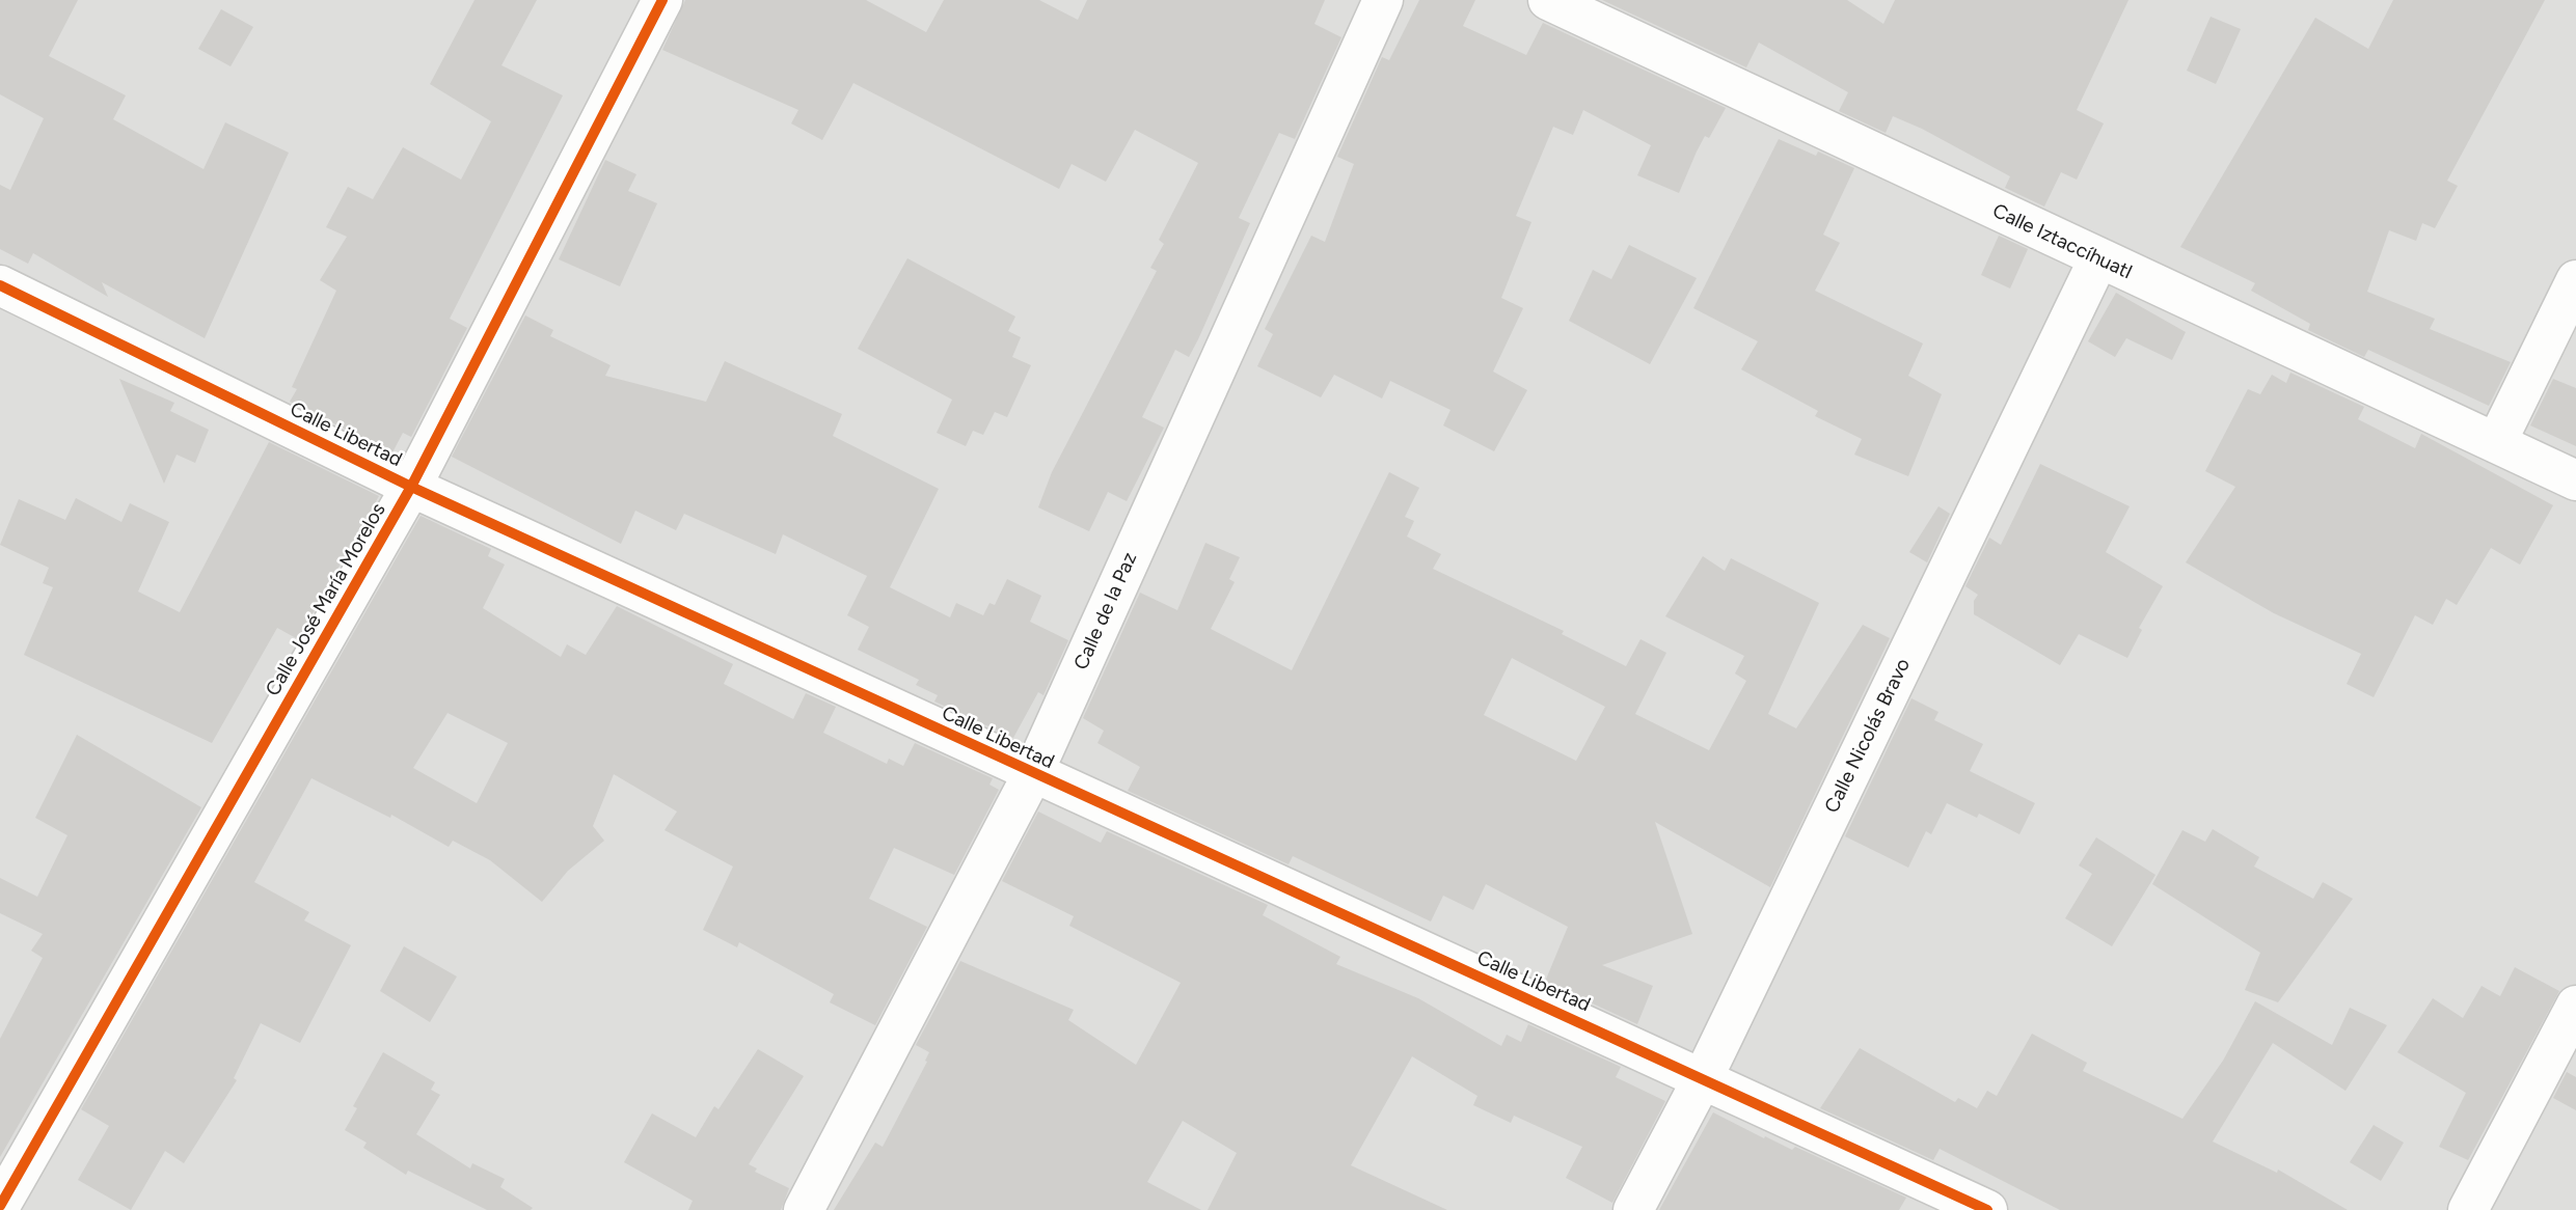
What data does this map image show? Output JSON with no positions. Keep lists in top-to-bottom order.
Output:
{
  "streets": {
    "street": [
      "Calle Iztaccíhuatl",
      "Calle Libertad",
      "Calle José María Morelos",
      "Calle de la Paz",
      "Calle Nicolás Bravo"
    ]
  },
  "crossings": [
    ["Calle Iztaccíhuatl", "Calle Nicolás Bravo"],
    ["Calle Libertad", "Calle José María Morelos"],
    ["Calle Libertad", "Calle de la Paz"],
    ["Calle Libertad", "Calle Nicolás Bravo"]
  ]
}
